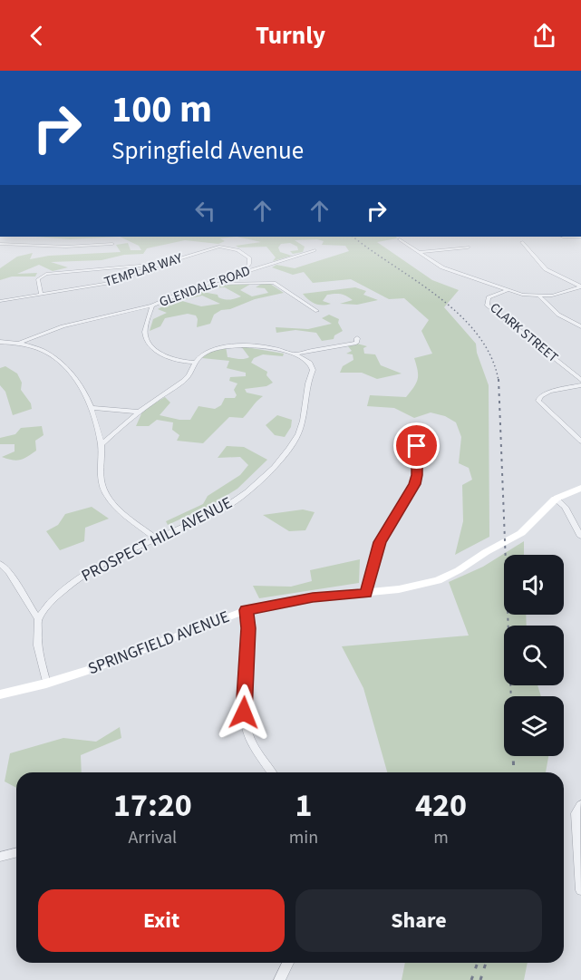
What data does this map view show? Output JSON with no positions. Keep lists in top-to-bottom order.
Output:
{
  "streets": {
    "main road": ["SPRINGFIELD AVENUE"],
    "street": [
      "TEMPLAR WAY",
      "GLENDALE ROAD",
      "CLARK STREET",
      "PROSPECT HILL AVENUE"
    ]
  },
  "crossings": [
    ["TEMPLAR WAY", "GLENDALE ROAD"]
  ],
  "page": {
    "header": "Turnly",
    "turn": ["100 m", "Springfield Avenue"],
    "eta": [
      "17:20",
      "Arrival",
      "1",
      "min",
      "420",
      "m"
    ],
    "buttons": ["Exit", "Share"]
  }
}
